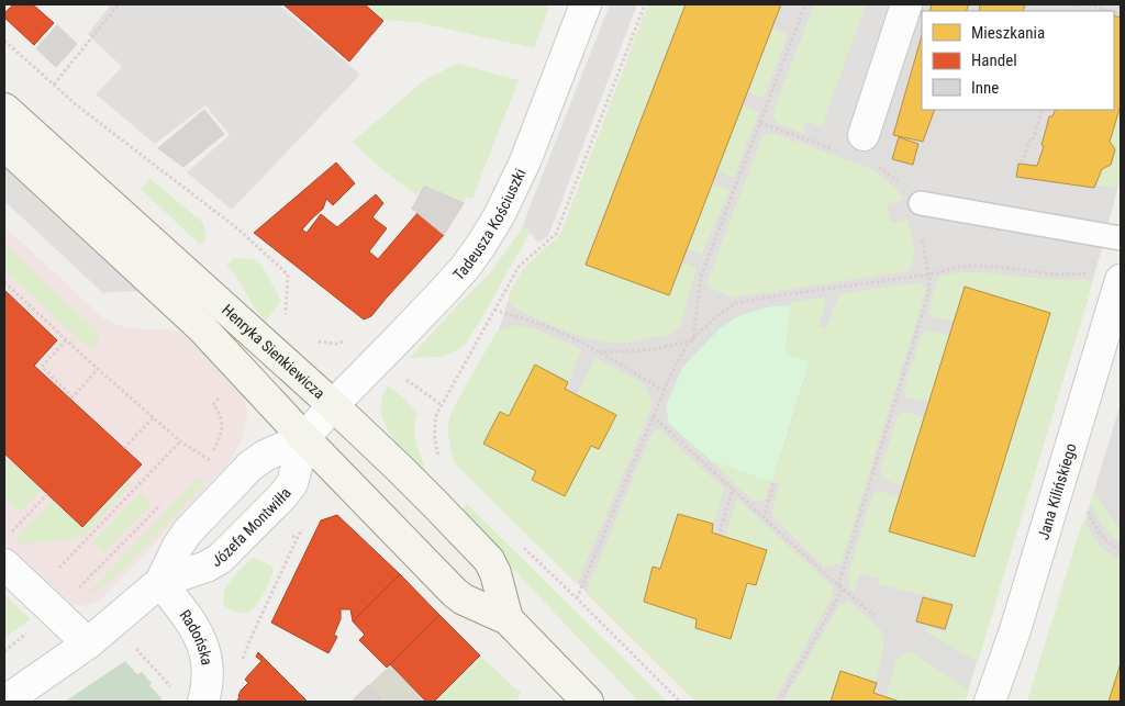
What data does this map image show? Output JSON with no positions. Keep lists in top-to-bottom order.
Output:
{
  "streets": {
    "main road": ["Henryka Sienkiewicza"],
    "street": [
      "Tadeusza Kościuszki",
      "Jana Kilińskiego",
      "Józefa Montwiłła",
      "Radońska"
    ]
  },
  "crossings": [
    ["Tadeusza Kościuszki", "Henryka Sienkiewicza"],
    ["Tadeusza Kościuszki", "Józefa Montwiłła"],
    ["Henryka Sienkiewicza", "Józefa Montwiłła"],
    ["Józefa Montwiłła", "Radońska"]
  ],
  "legend": ["Mieszkania", "Handel", "Inne"]
}
